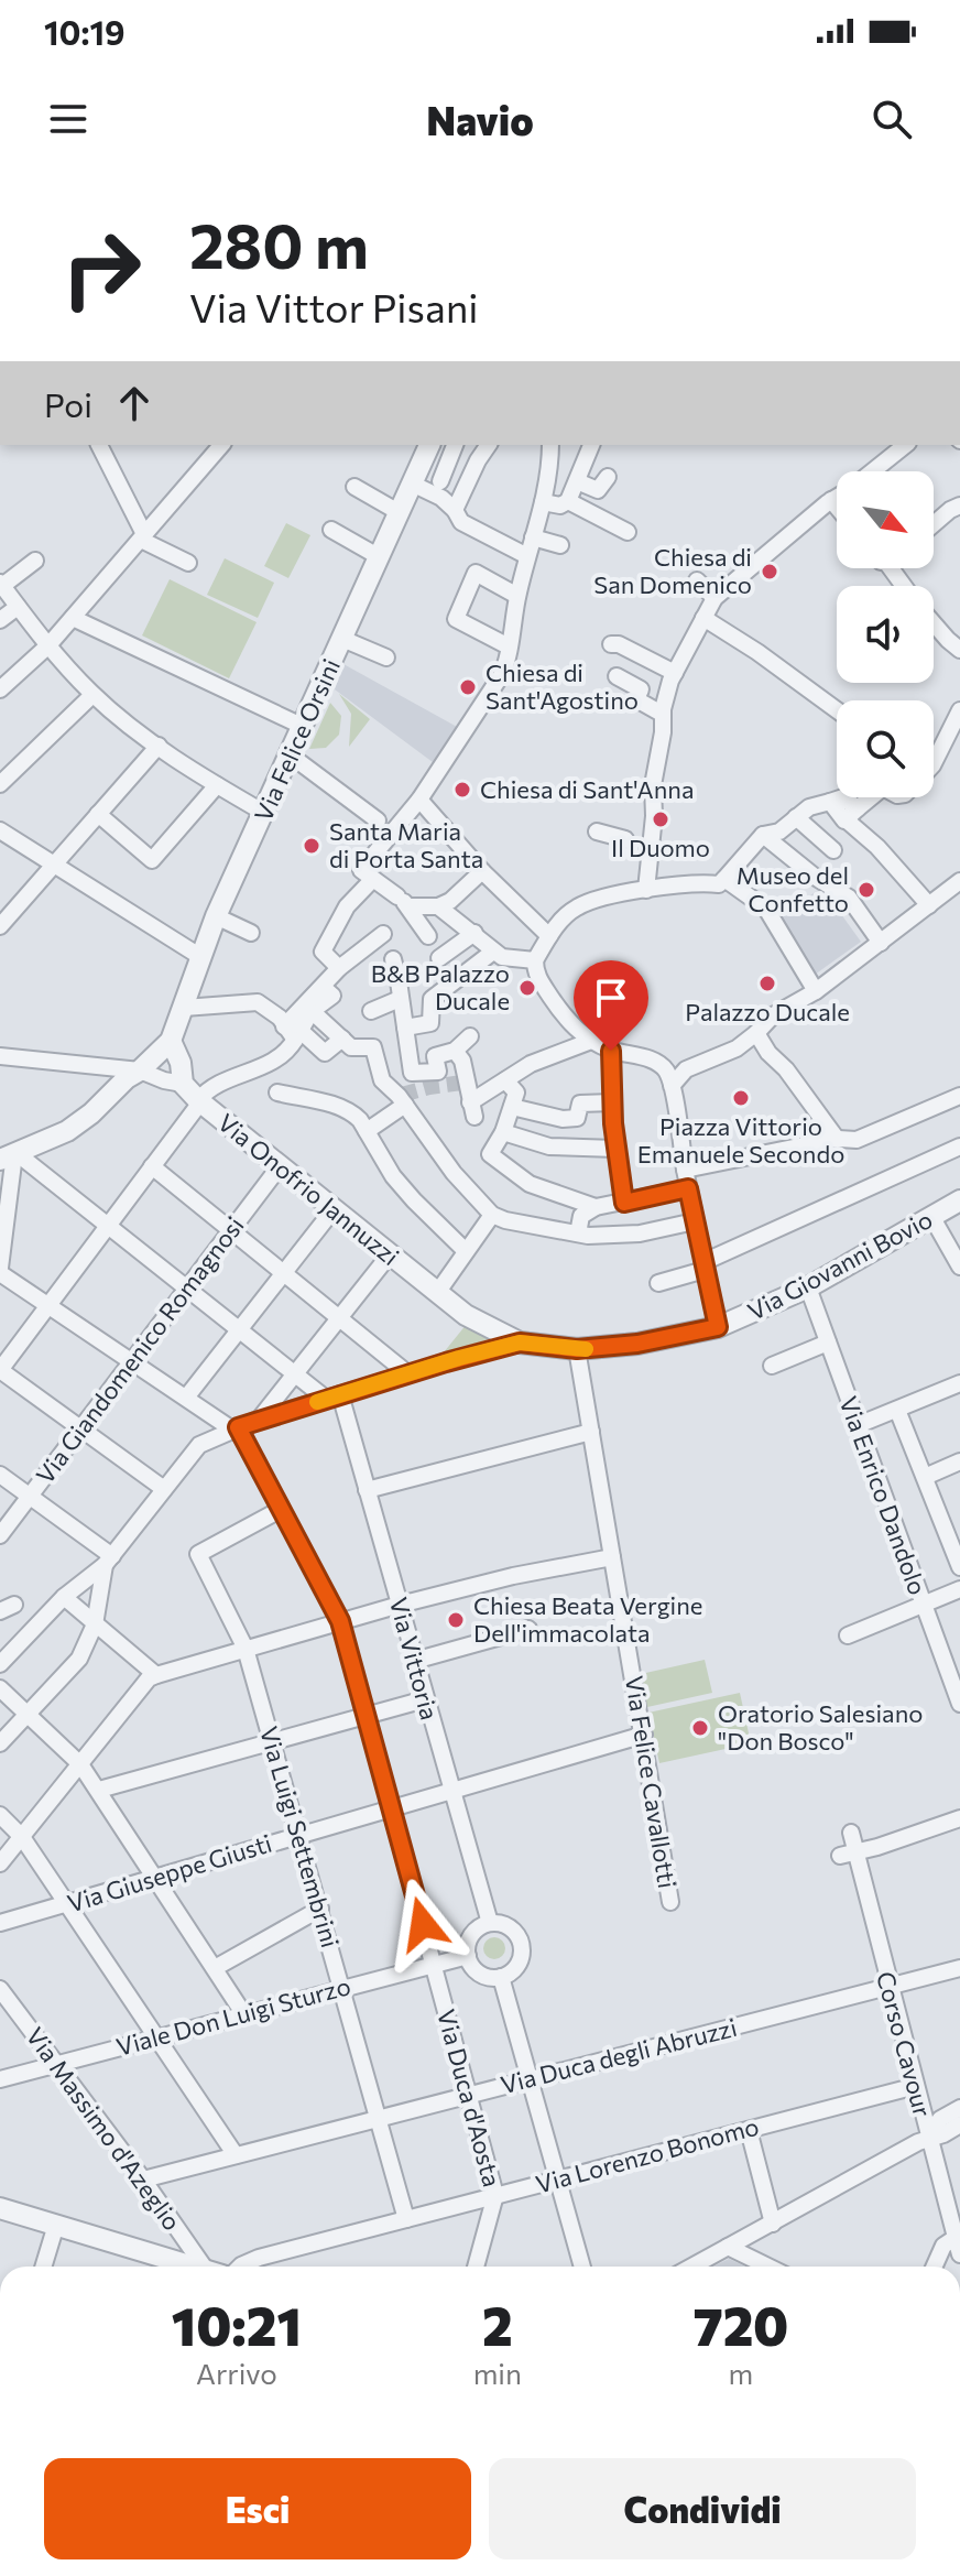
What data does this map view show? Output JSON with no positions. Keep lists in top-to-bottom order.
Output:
{
  "streets": {
    "street": [
      "Via Felice Orsini",
      "Via Onofrio Jannuzzi",
      "Via Giovanni Bovio",
      "Via Giandomenico Romagnosi",
      "Via Enrico Dandolo",
      "Via Vittoria",
      "Via Felice Cavallotti",
      "Via Luigi Settembrini",
      "Via Giuseppe Giusti",
      "Viale Don Luigi Sturzo",
      "Corso Cavour",
      "Via Duca degli Abruzzi",
      "Via Duca d'Aosta",
      "Via Massimo d'Azeglio",
      "Via Lorenzo Bonomo"
    ]
  },
  "crossings": [
    ["Via Onofrio Jannuzzi", "Via Giovanni Bovio"],
    ["Via Onofrio Jannuzzi", "Via Giandomenico Romagnosi"],
    ["Via Giovanni Bovio", "Via Enrico Dandolo"],
    ["Via Giovanni Bovio", "Via Felice Cavallotti"],
    ["Via Vittoria", "Via Giuseppe Giusti"],
    ["Via Vittoria", "Viale Don Luigi Sturzo"],
    ["Via Felice Cavallotti", "Via Giuseppe Giusti"],
    ["Via Luigi Settembrini", "Via Giuseppe Giusti"],
    ["Via Luigi Settembrini", "Viale Don Luigi Sturzo"],
    ["Via Luigi Settembrini", "Via Duca degli Abruzzi"],
    ["Via Luigi Settembrini", "Via Duca d'Aosta"],
    ["Via Luigi Settembrini", "Via Lorenzo Bonomo"],
    ["Via Giuseppe Giusti", "Via Duca d'Aosta"],
    ["Viale Don Luigi Sturzo", "Via Duca d'Aosta"],
    ["Viale Don Luigi Sturzo", "Via Massimo d'Azeglio"],
    ["Corso Cavour", "Via Duca degli Abruzzi"],
    ["Corso Cavour", "Via Lorenzo Bonomo"],
    ["Via Duca degli Abruzzi", "Via Duca d'Aosta"],
    ["Via Duca degli Abruzzi", "Via Massimo d'Azeglio"],
    ["Via Duca d'Aosta", "Via Lorenzo Bonomo"]
  ],
  "places": [
    "Chiesa di San Domenico",
    "Chiesa di Sant'Agostino",
    "Chiesa di Sant'Anna",
    "Il Duomo",
    "Santa Maria di Porta Santa",
    "Museo del Confetto",
    "Palazzo Ducale",
    "B&B Palazzo Ducale",
    "Piazza Vittorio Emanuele Secondo",
    "Chiesa Beata Vergine Dell'immacolata",
    "Oratorio Salesiano \"Don Bosco\""
  ],
  "north": "bottom right",
  "page": {
    "status": "10:19",
    "header": "Navio",
    "turn": ["280 m", "Via Vittor Pisani"],
    "then": "Poi",
    "eta": [
      "10:21",
      "Arrivo",
      "2",
      "min",
      "720",
      "m"
    ],
    "buttons": ["Esci", "Condividi"]
  }
}
